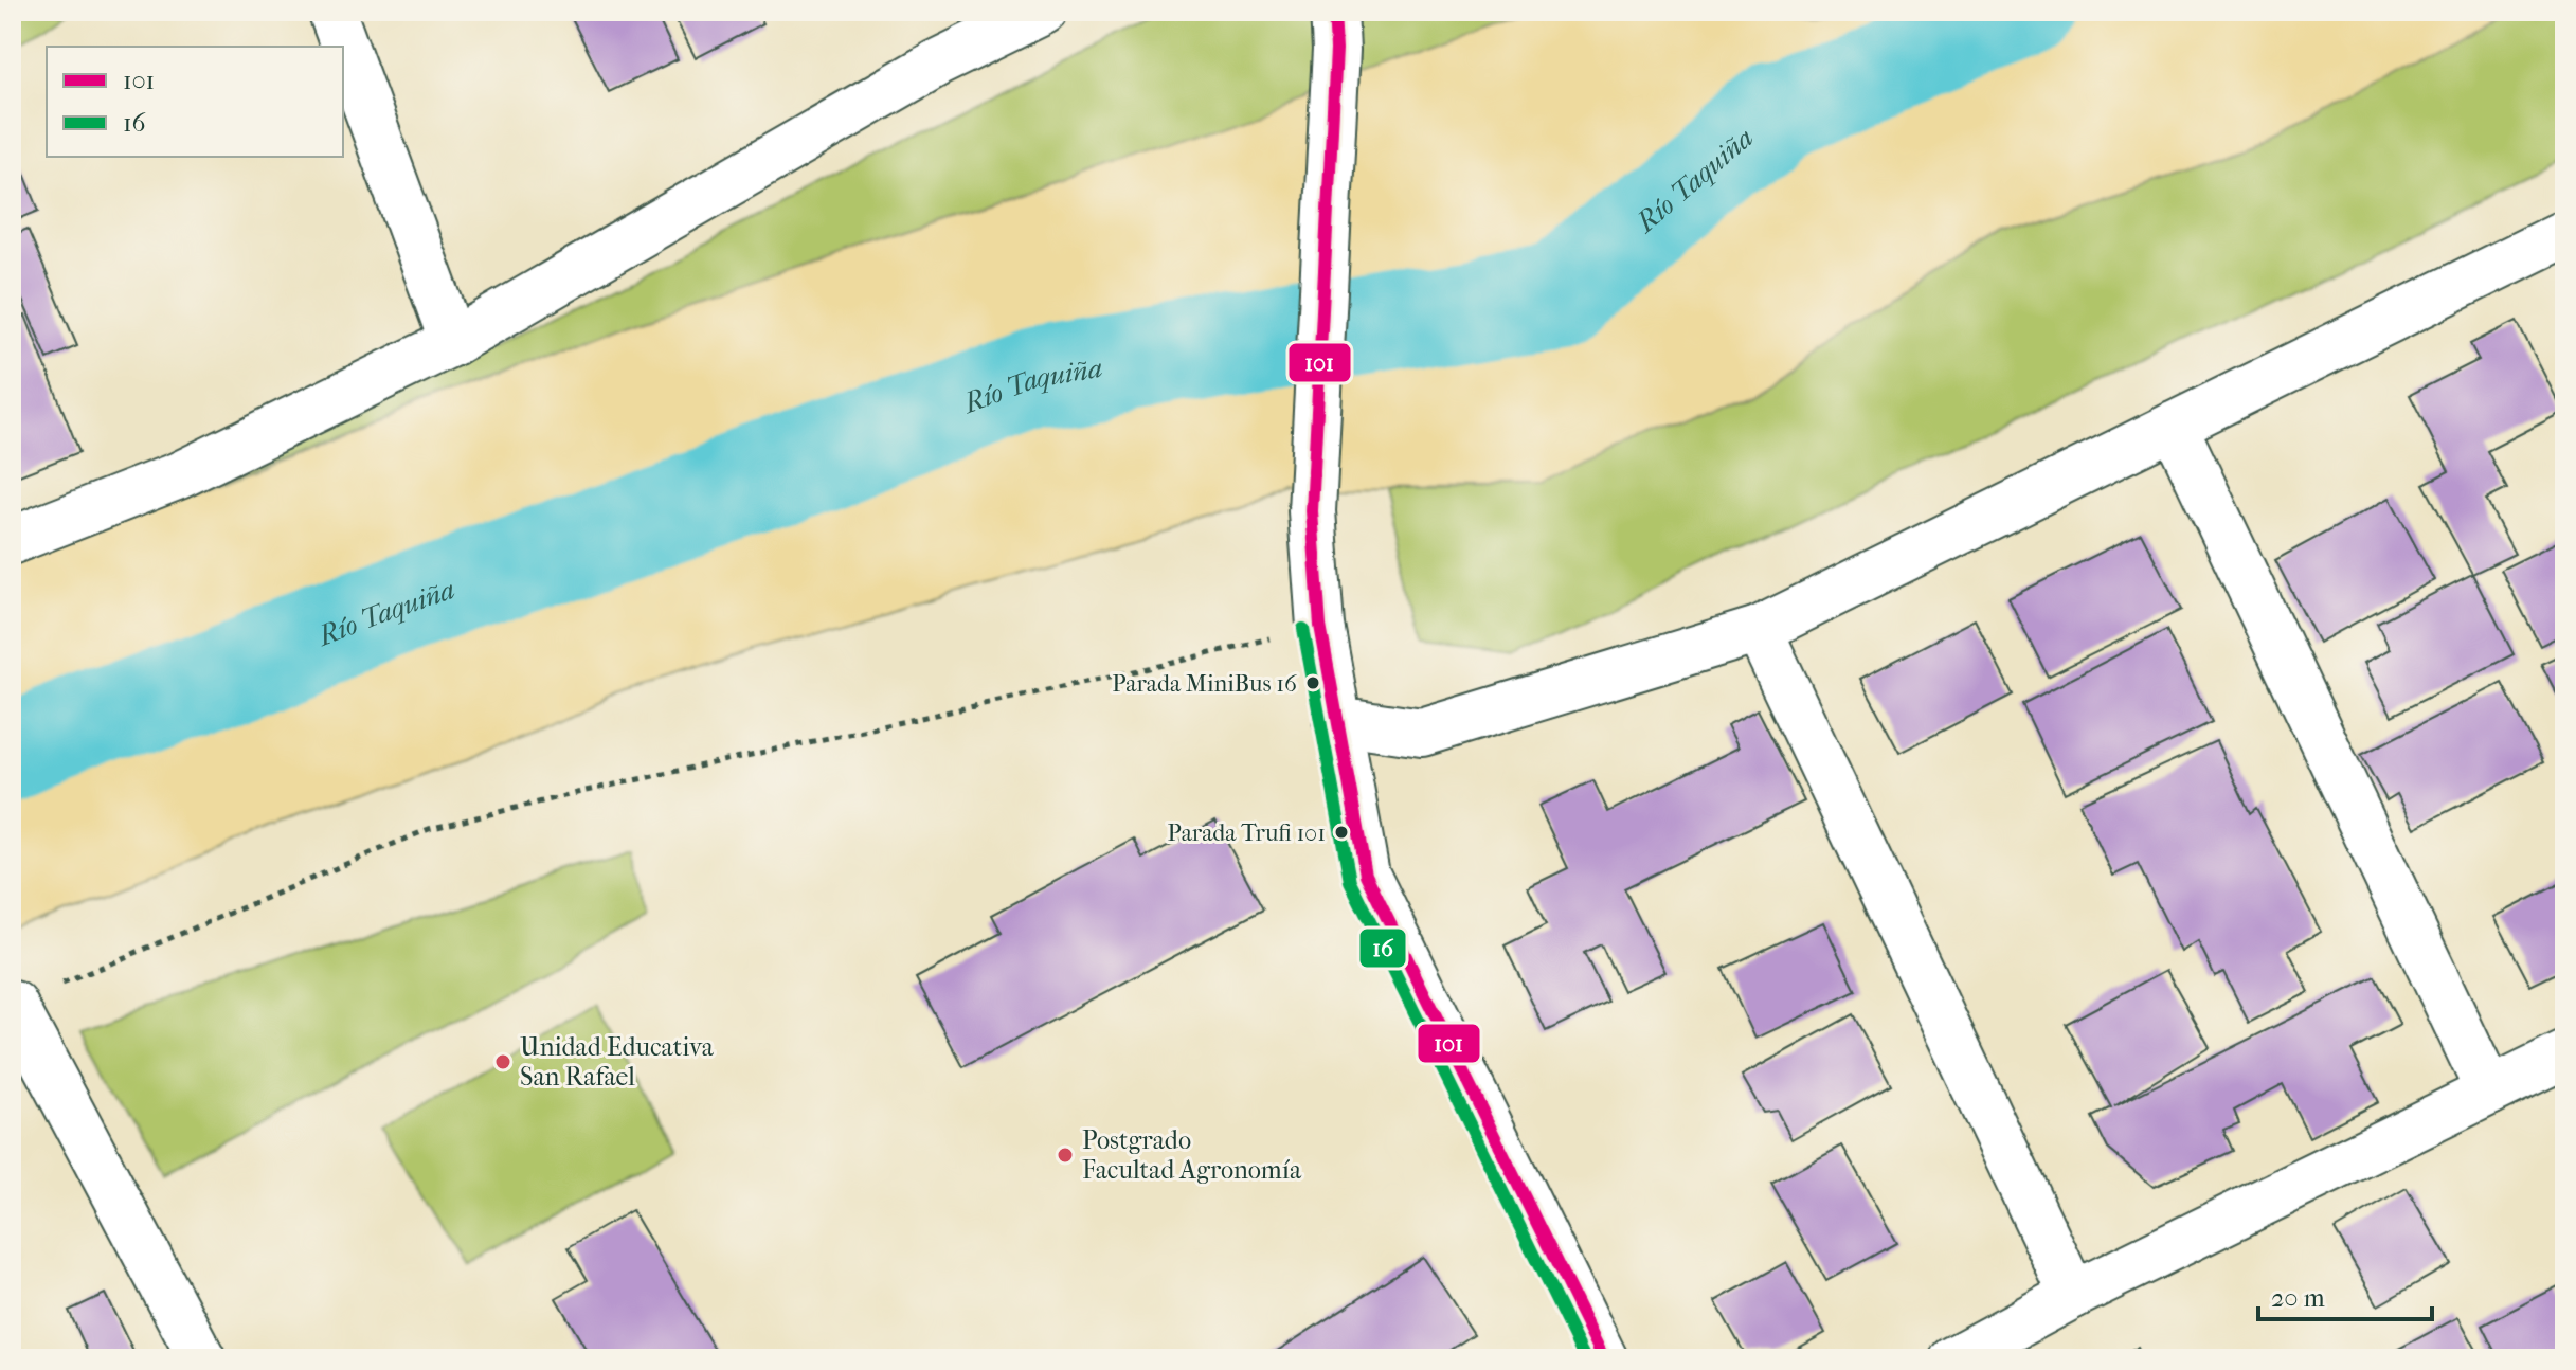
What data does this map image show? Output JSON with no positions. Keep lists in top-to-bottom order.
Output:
{
  "water": ["Río Taquiña"],
  "places": [
    "Parada MiniBus 16",
    "Parada Trufi 101",
    "Unidad Educativa San Rafael",
    "Postgrado Facultad Agronomía"
  ],
  "lines": ["transit line 101", "transit line 16"],
  "legend": ["101", "16"],
  "scale_bar": "20 m"
}
